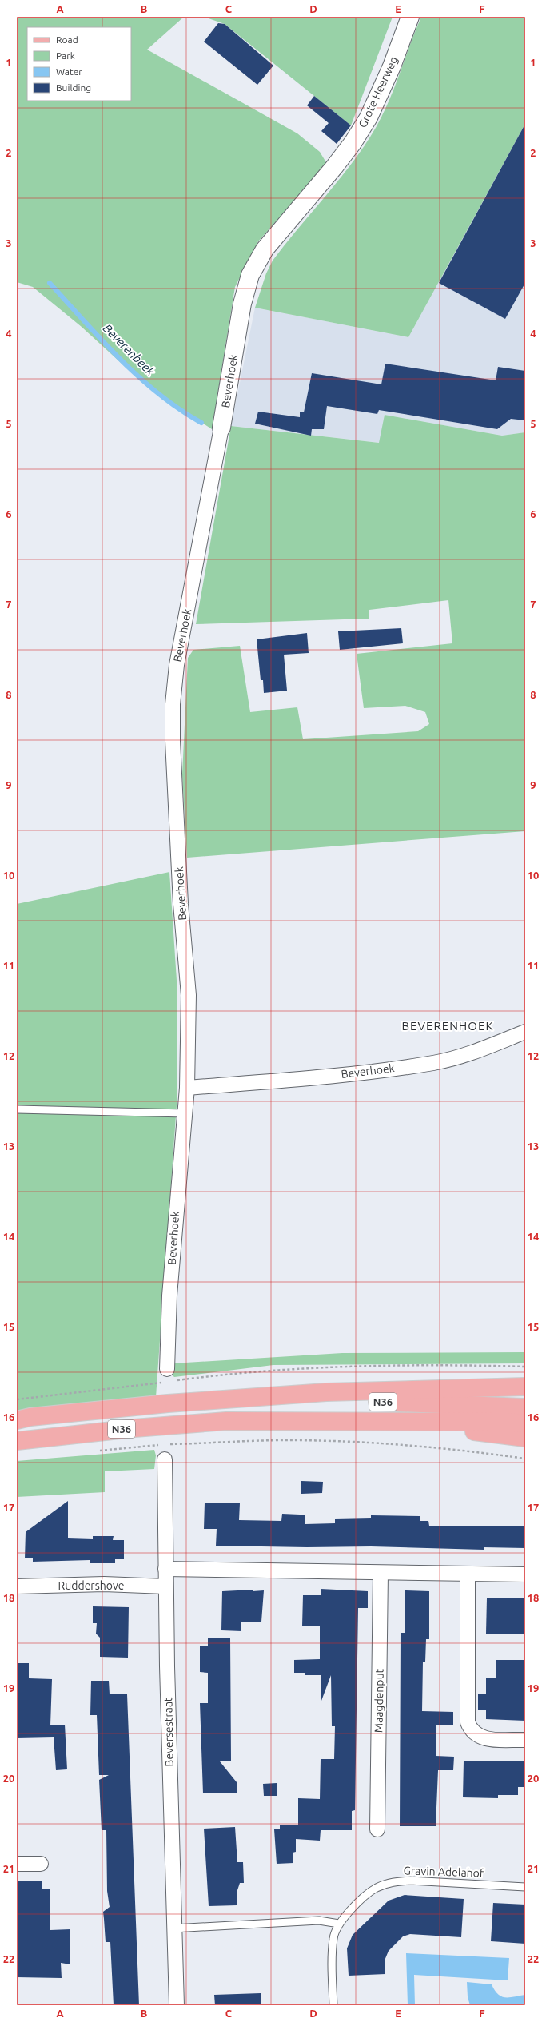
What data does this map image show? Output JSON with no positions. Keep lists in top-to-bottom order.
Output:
{
  "streets": {
    "main road": ["N36"],
    "street": [
      "Grote Heerweg",
      "Beverhoek",
      "Ruddershove",
      "Maagdenput",
      "Beversestraat"
    ],
    "lane": ["Gravin Adelahof"]
  },
  "crossings": [
    ["Grote Heerweg", "Beverhoek"],
    ["Ruddershove", "Beversestraat"]
  ],
  "districts": ["BEVERENHOEK"],
  "water": ["Beverenbeek"],
  "legend": [
    "Road",
    "Park",
    "Water",
    "Building"
  ],
  "grid": {
    "columns": [
      "A",
      "B",
      "C",
      "D",
      "E",
      "F"
    ],
    "rows": [
      "1",
      "2",
      "3",
      "4",
      "5",
      "6",
      "7",
      "8",
      "9",
      "10",
      "11",
      "12",
      "13",
      "14",
      "15",
      "16",
      "17",
      "18",
      "19",
      "20",
      "21",
      "22"
    ]
  }
}
